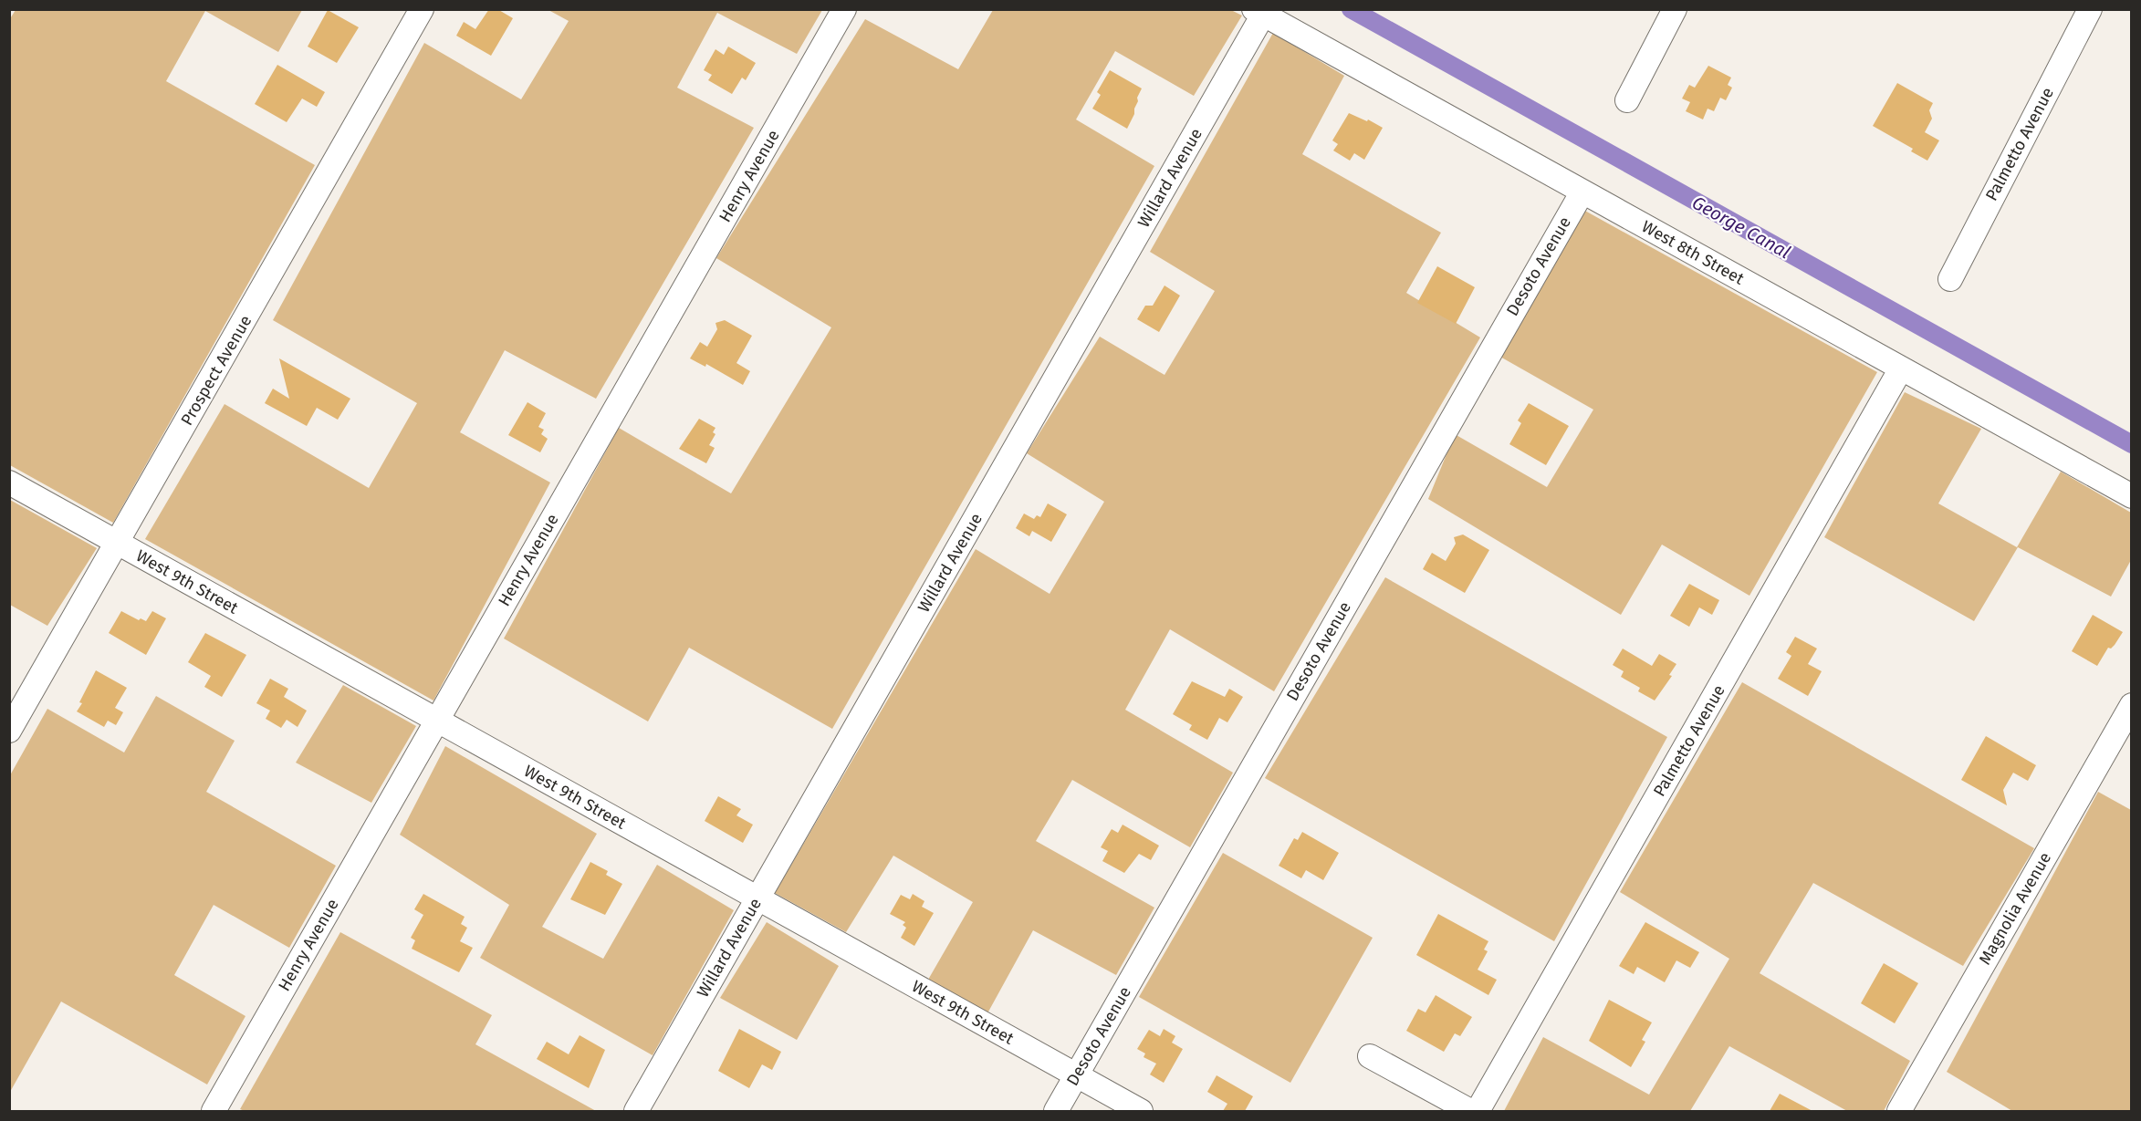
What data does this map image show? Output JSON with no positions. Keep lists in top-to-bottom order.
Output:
{
  "streets": {
    "street": [
      "Palmetto Avenue",
      "Henry Avenue",
      "Willard Avenue",
      "West 8th Street",
      "Desoto Avenue",
      "Prospect Avenue",
      "West 9th Street",
      "Magnolia Avenue"
    ]
  },
  "crossings": [
    ["Palmetto Avenue", "West 8th Street"],
    ["Henry Avenue", "West 9th Street"],
    ["Willard Avenue", "West 8th Street"],
    ["Willard Avenue", "West 9th Street"],
    ["West 8th Street", "Desoto Avenue"],
    ["Desoto Avenue", "West 9th Street"],
    ["Prospect Avenue", "West 9th Street"]
  ],
  "water": ["George Canal"]
}
